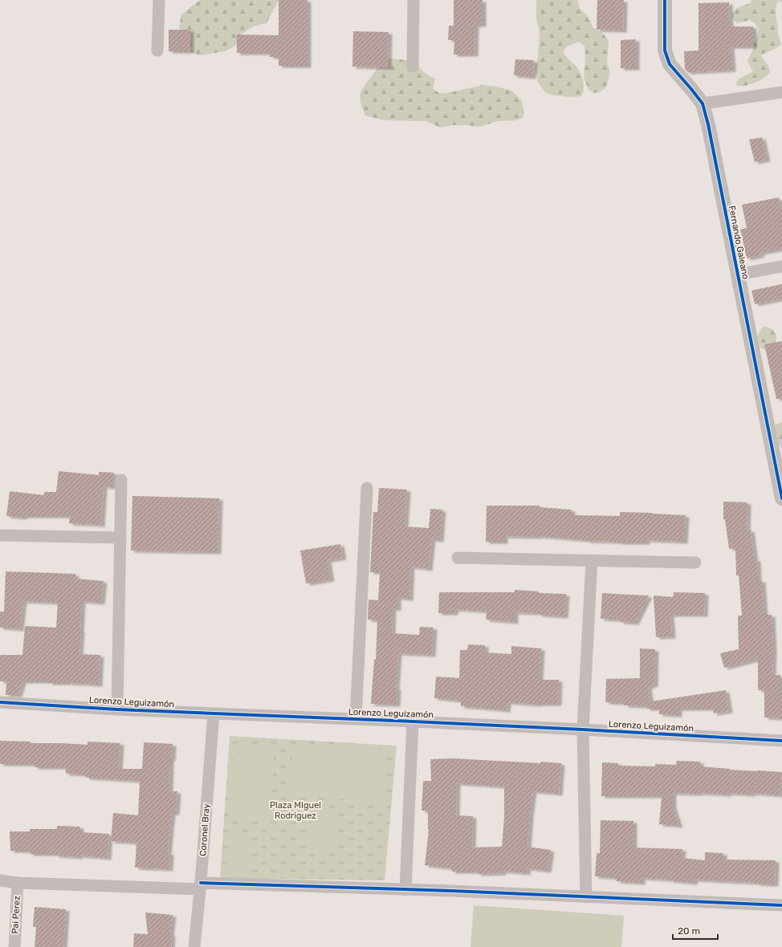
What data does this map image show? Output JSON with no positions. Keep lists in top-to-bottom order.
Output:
{
  "streets": {
    "street": [
      "Fernando Galeano",
      "Lorenzo Leguizamón",
      "Coronel Bray",
      "Pai Perez"
    ]
  },
  "crossings": [
    ["Lorenzo Leguizamón", "Coronel Bray"]
  ],
  "parks": ["Plaza MIguel Rodriguez"],
  "scale_bar": "20 m"
}
